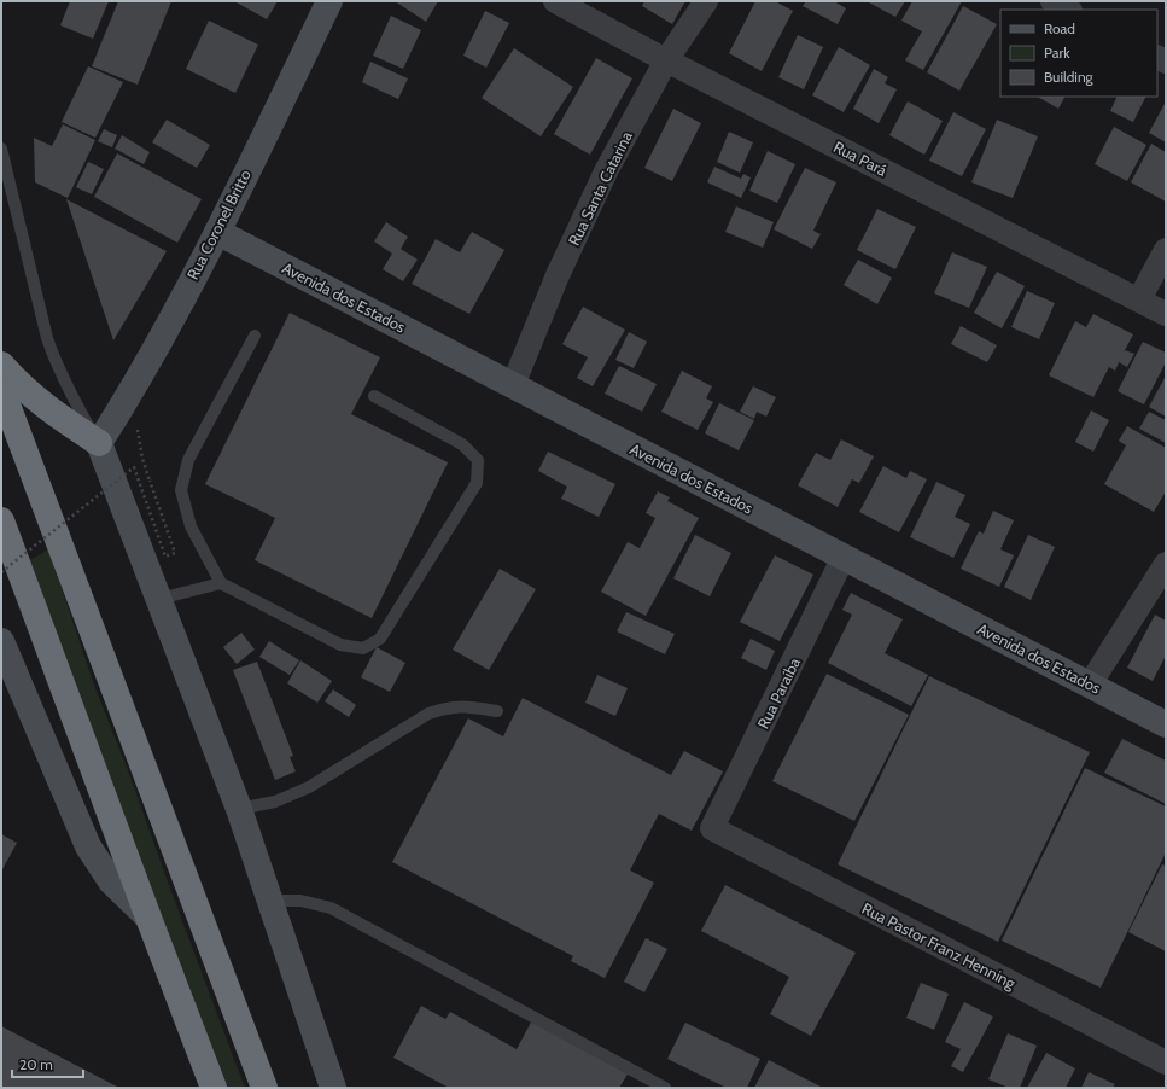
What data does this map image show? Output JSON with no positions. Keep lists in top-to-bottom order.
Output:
{
  "streets": {
    "street": [
      "Rua Pará",
      "Rua Santa Catarina",
      "Rua Coronel Britto",
      "Avenida dos Estados",
      "Rua Paraíba",
      "Rua Pastor Franz Henning"
    ]
  },
  "crossings": [
    ["Rua Pará", "Rua Santa Catarina"],
    ["Rua Santa Catarina", "Avenida dos Estados"],
    ["Rua Coronel Britto", "Avenida dos Estados"],
    ["Avenida dos Estados", "Rua Paraíba"],
    ["Rua Paraíba", "Rua Pastor Franz Henning"]
  ],
  "legend": ["Road", "Park", "Building"],
  "scale_bar": "20 m"
}
